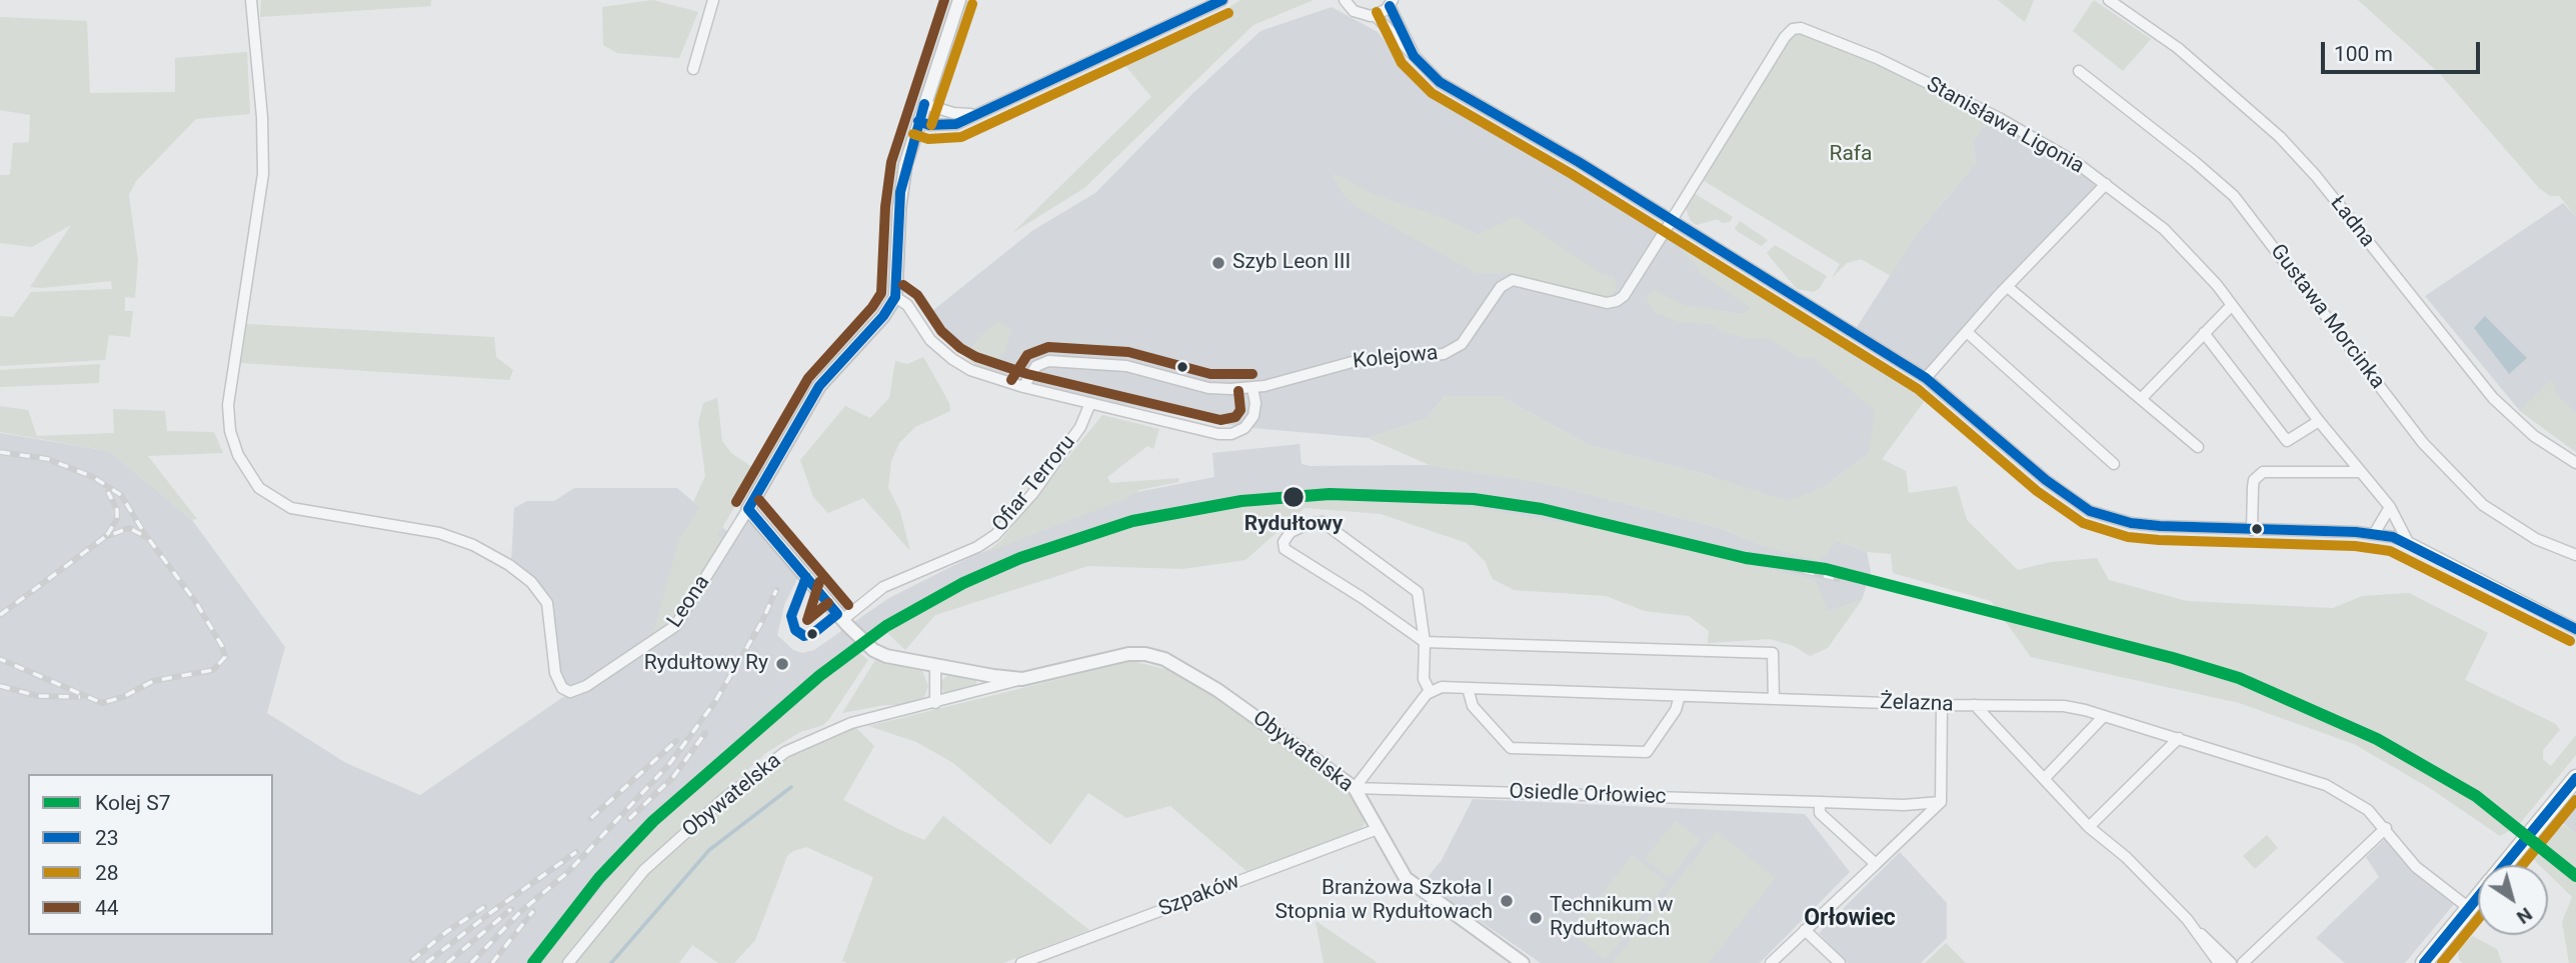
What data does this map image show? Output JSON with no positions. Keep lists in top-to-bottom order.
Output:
{
  "streets": {
    "street": [
      "Stanisława Ligonia",
      "Ładna",
      "Gustawa Morcinka",
      "Kolejowa",
      "Ofiar Terroru",
      "Leona",
      "Żelazna",
      "Obywatelska",
      "Osiedle Orłowiec",
      "Szpaków"
    ]
  },
  "crossings": [
    ["Stanisława Ligonia", "Kolejowa"],
    ["Ofiar Terroru", "Obywatelska"],
    ["Obywatelska", "Osiedle Orłowiec"],
    ["Obywatelska", "Szpaków"]
  ],
  "districts": ["Orłowiec"],
  "parks": ["Rafa"],
  "places": [
    "Szyb Leon III",
    "Rydułtowy",
    "Rydułtowy Ry",
    "Branżowa Szkoła I Stopnia w Rydułtowach",
    "Technikum w Rydułtowach"
  ],
  "lines": [
    "transit line 23",
    "transit line 44",
    "transit line 28",
    "rail line S7"
  ],
  "legend": [
    "Kolej S7",
    "23",
    "28",
    "44"
  ],
  "scale_bar": "100 m",
  "north": "bottom right"
}
